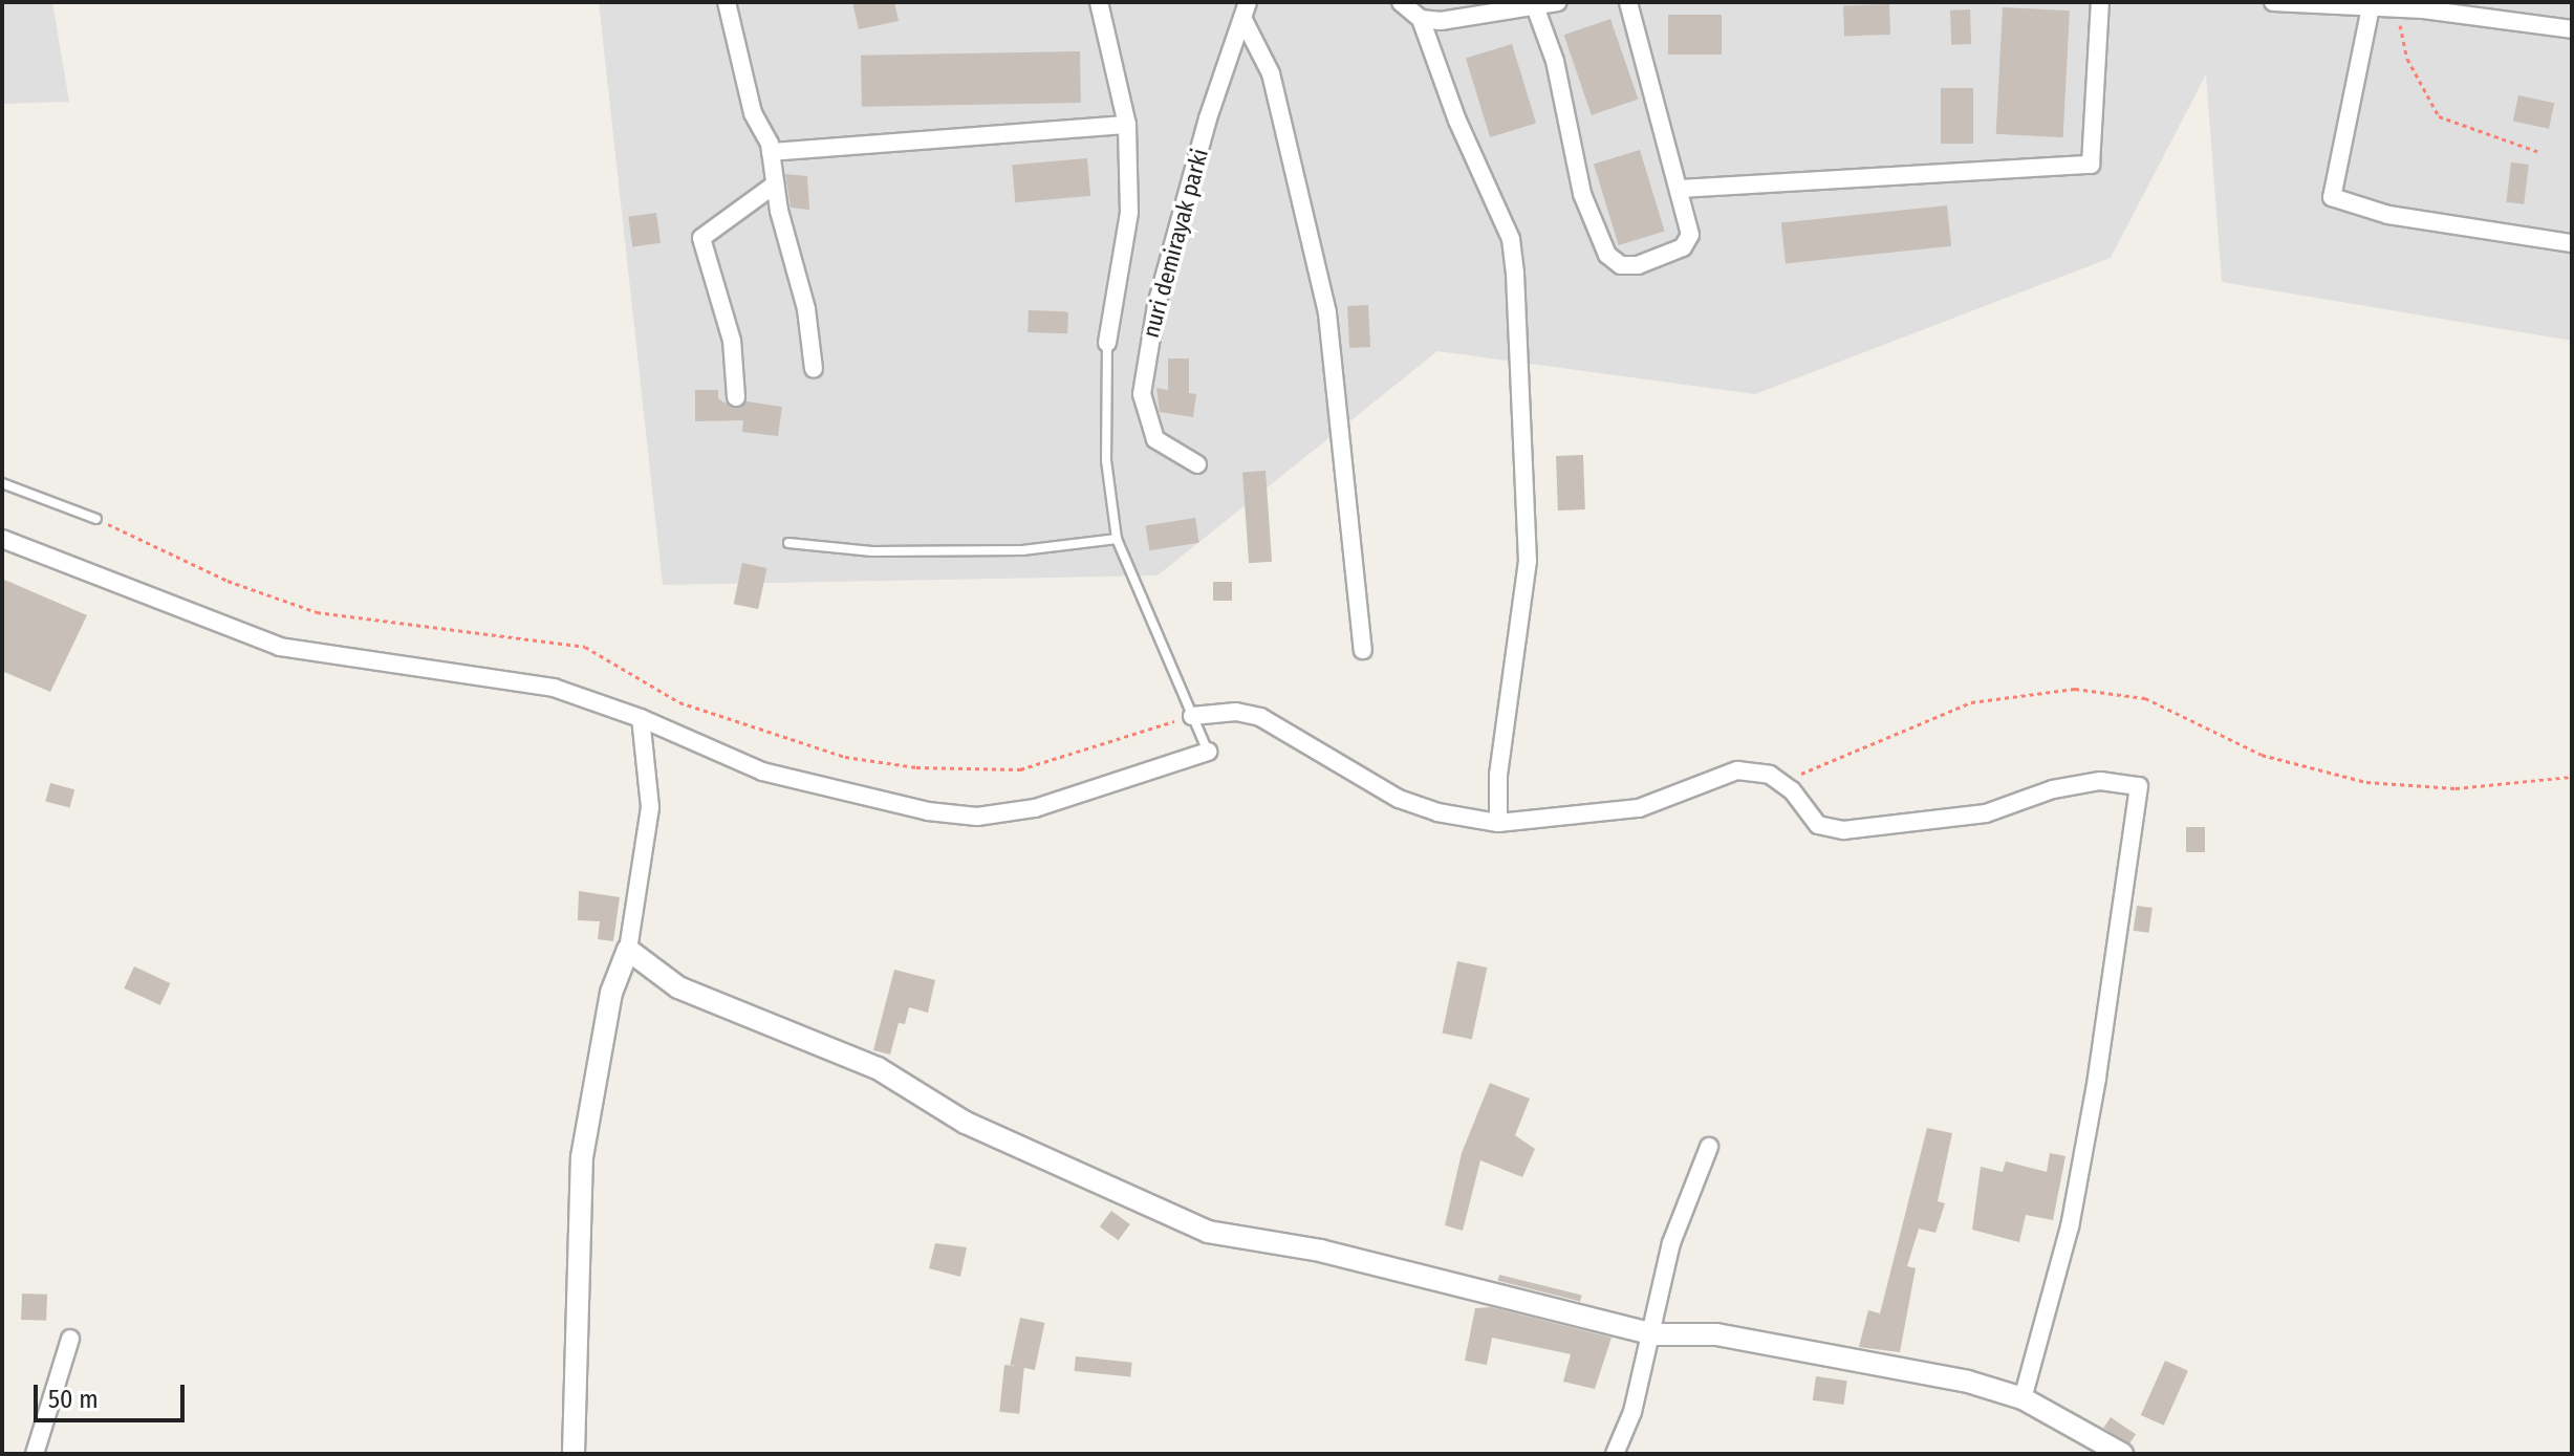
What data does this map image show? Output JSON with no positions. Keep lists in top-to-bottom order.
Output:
{
  "streets": {
    "street": ["nuri demirayak parki"]
  },
  "scale_bar": "50 m"
}
